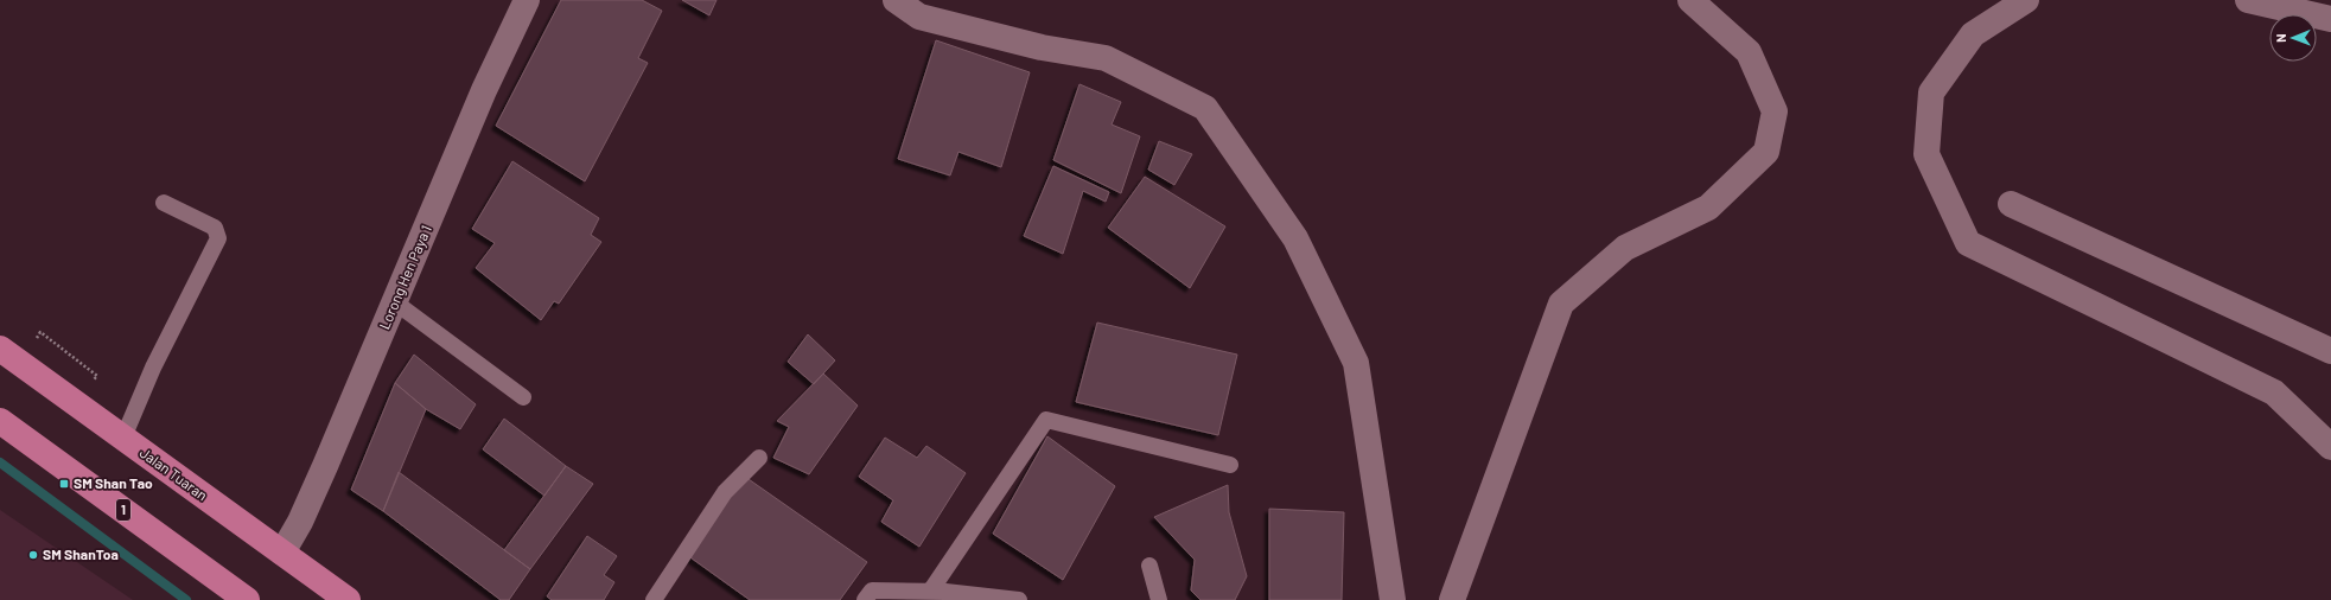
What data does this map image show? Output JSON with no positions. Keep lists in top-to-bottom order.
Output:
{
  "streets": {
    "main road": ["Jalan Tuaran", "1"],
    "street": ["Lorong Hen Paya 1"]
  },
  "crossings": [
    ["Lorong Hen Paya 1", "Jalan Tuaran"]
  ],
  "places": {
    "transit": ["SM Shan Tao"],
    "other": ["SM ShanToa"]
  },
  "north": "left"
}
